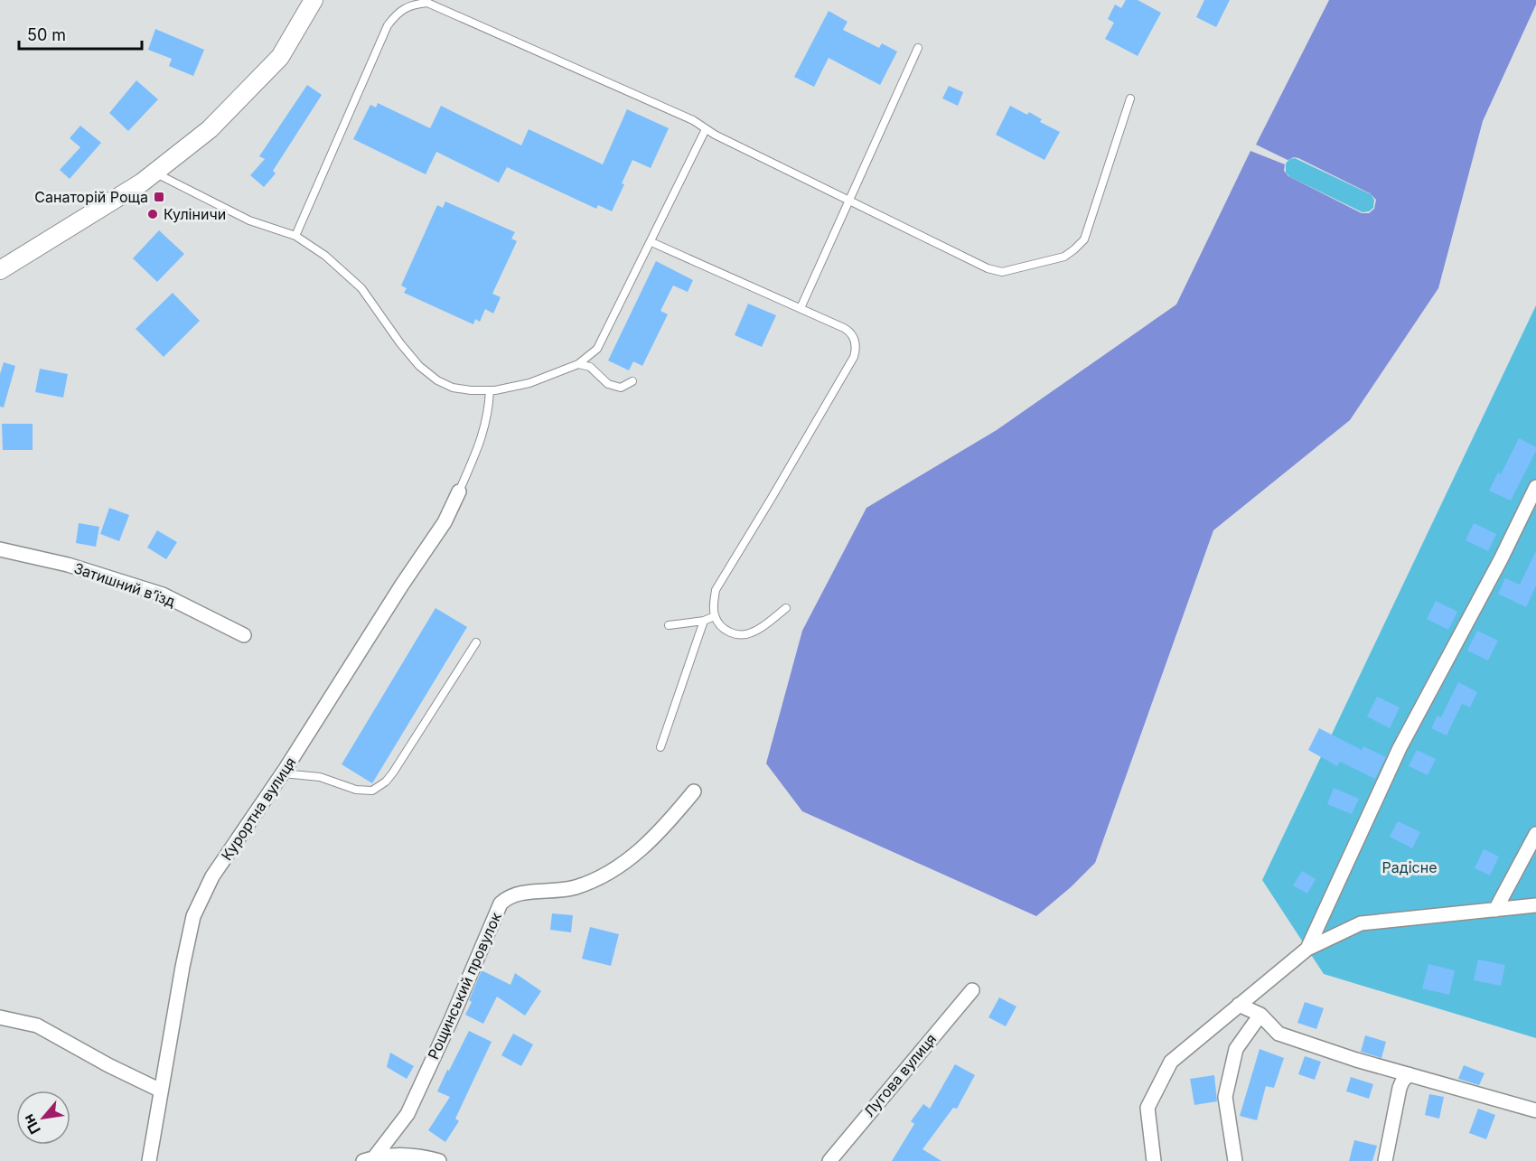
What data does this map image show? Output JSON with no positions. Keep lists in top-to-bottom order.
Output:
{
  "streets": {
    "street": [
      "Затишний в’їзд",
      "Курортна вулиця",
      "Рощинський провулок",
      "Лугова вулиця"
    ]
  },
  "parks": ["Радісне"],
  "places": {
    "transit": ["Санаторій Роща"],
    "other": ["Куліничи"]
  },
  "scale_bar": "50 m",
  "north": "bottom left"
}
